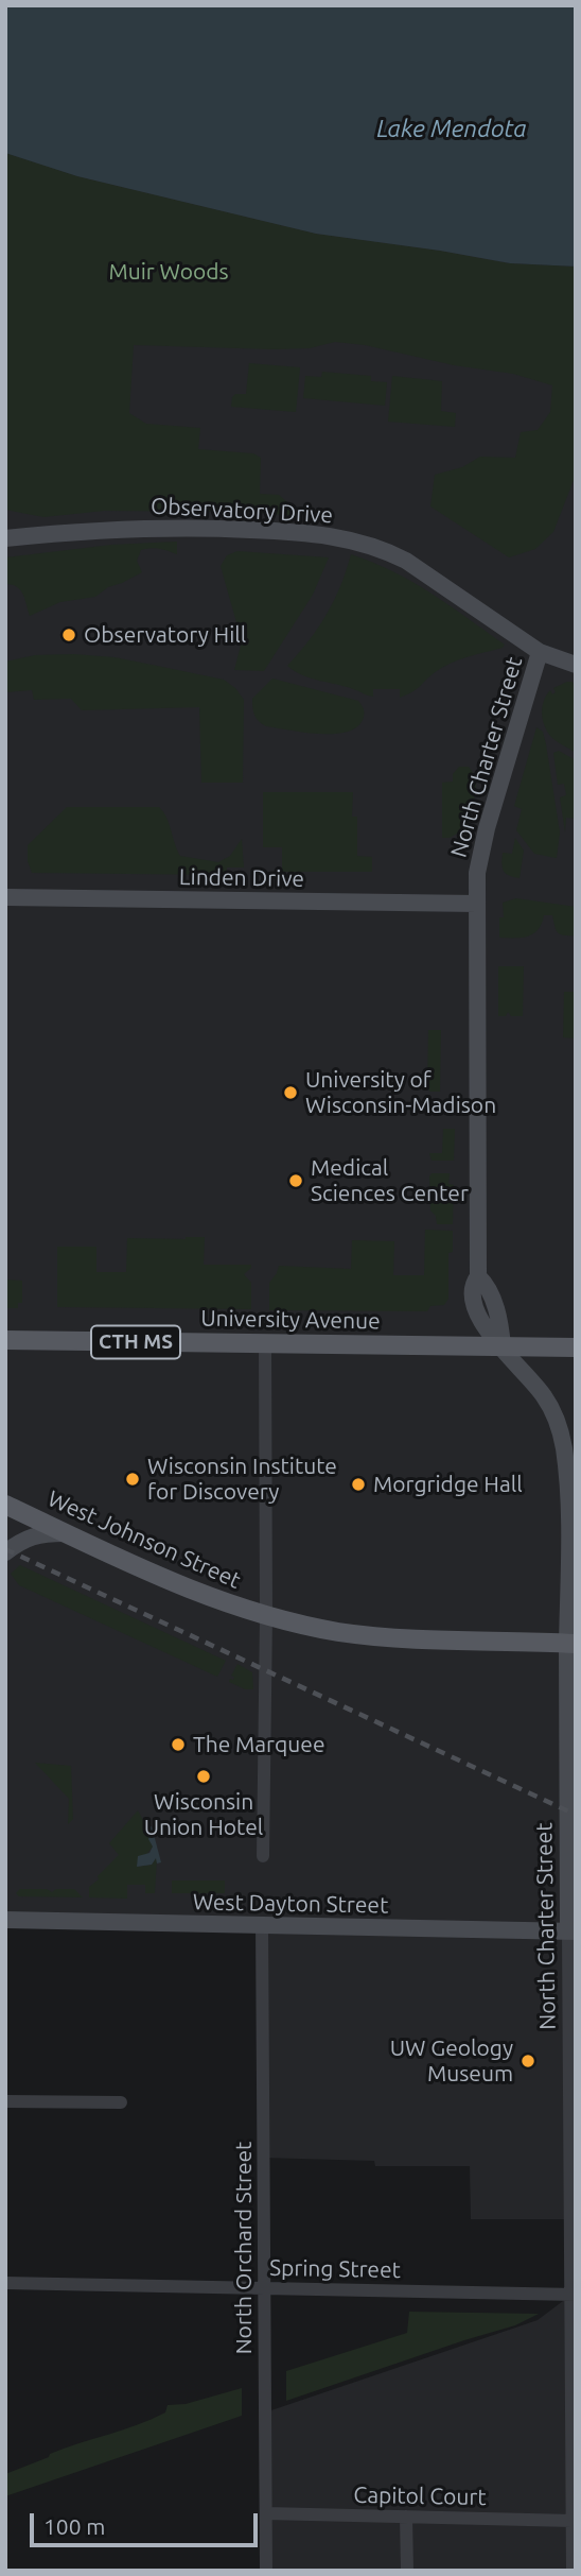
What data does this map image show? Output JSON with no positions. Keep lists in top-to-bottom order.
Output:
{
  "streets": {
    "main road": ["University Avenue", "CTH MS", "West Johnson Street"],
    "street": [
      "Observatory Drive",
      "North Charter Street",
      "Linden Drive",
      "West Dayton Street",
      "North Orchard Street",
      "Spring Street",
      "Capitol Court"
    ]
  },
  "crossings": [
    ["Observatory Drive", "North Charter Street"],
    ["North Charter Street", "Linden Drive"],
    ["North Charter Street", "University Avenue"],
    ["North Charter Street", "West Johnson Street"],
    ["North Charter Street", "West Dayton Street"],
    ["North Charter Street", "Spring Street"],
    ["North Charter Street", "Capitol Court"],
    ["West Dayton Street", "North Orchard Street"],
    ["North Orchard Street", "Spring Street"],
    ["North Orchard Street", "Capitol Court"]
  ],
  "water": ["Lake Mendota"],
  "parks": ["Muir Woods"],
  "places": [
    "Observatory Hill",
    "University of Wisconsin-Madison",
    "Medical Sciences Center",
    "Wisconsin Institute for Discovery",
    "Morgridge Hall",
    "The Marquee",
    "Wisconsin Union Hotel",
    "UW Geology Museum"
  ],
  "scale_bar": "100 m"
}
